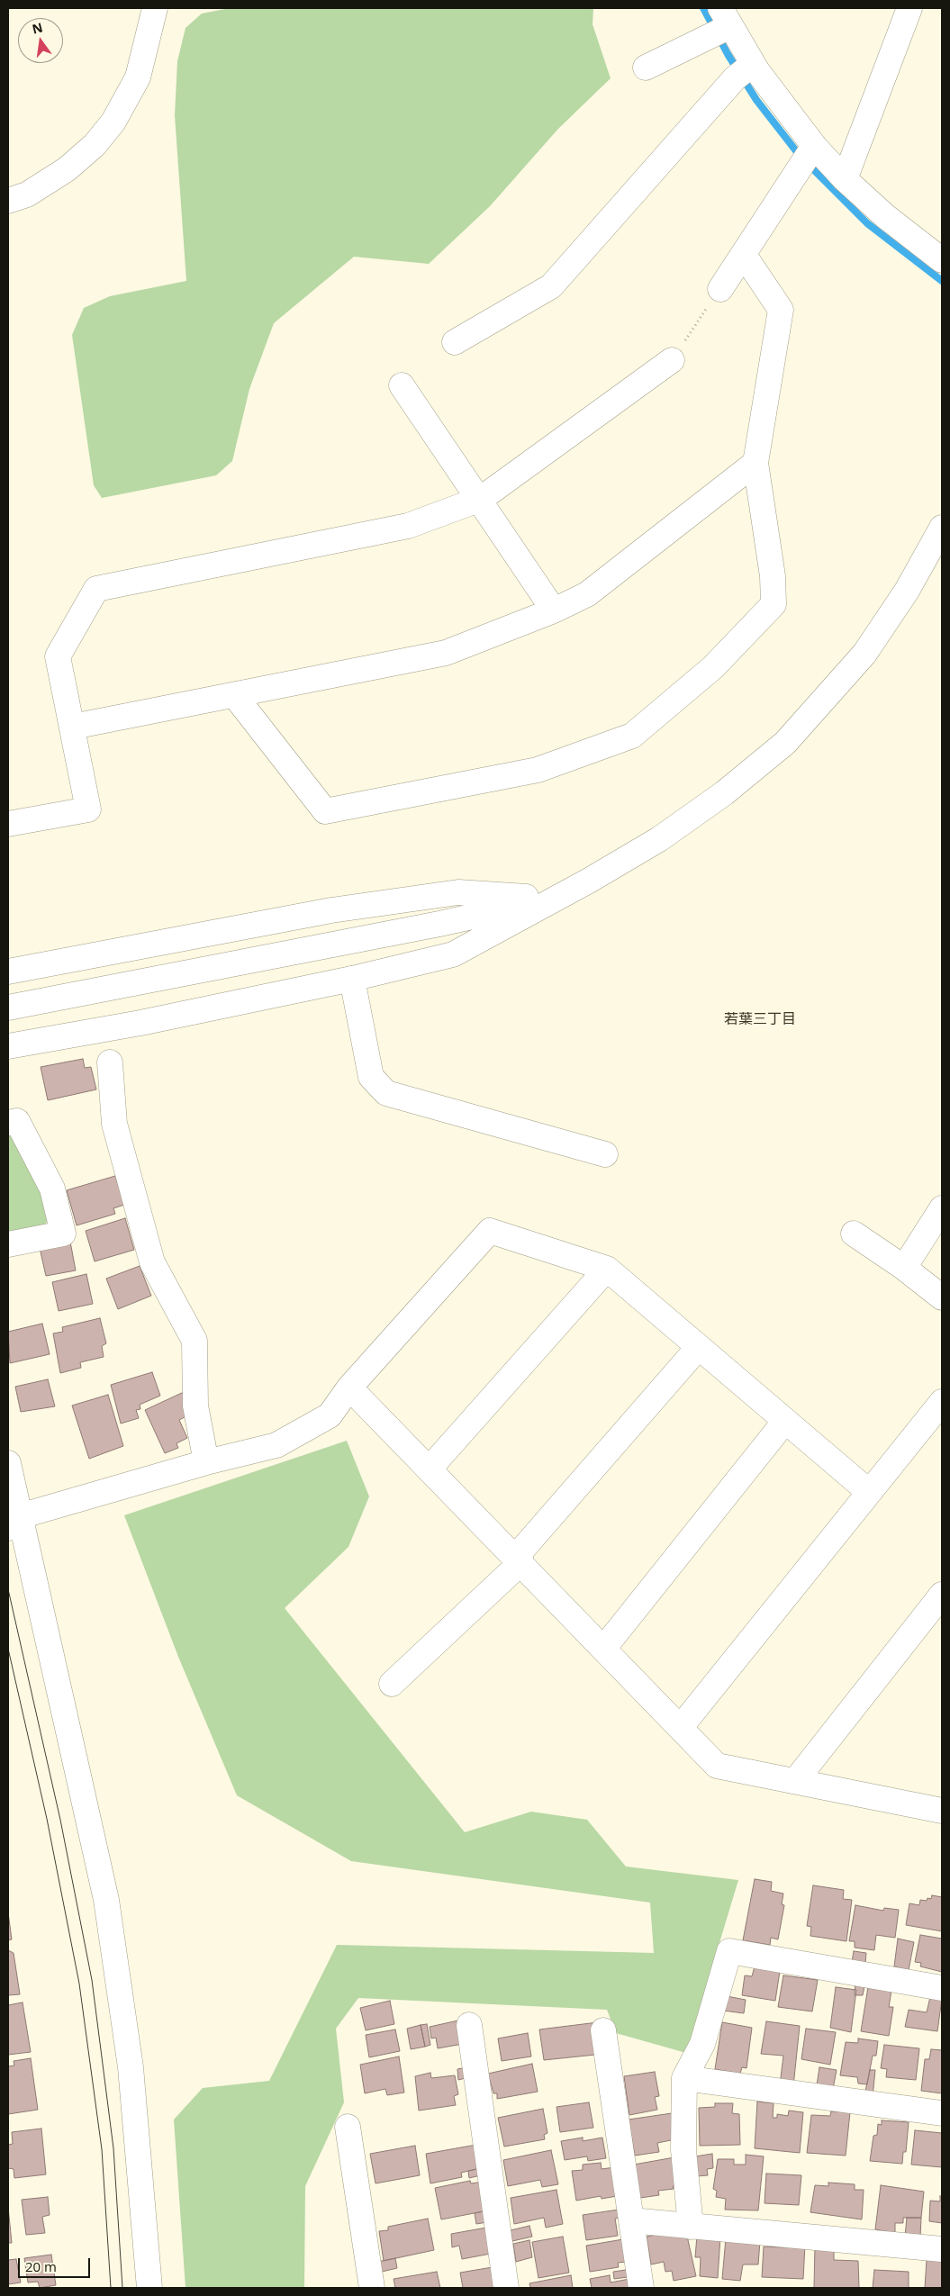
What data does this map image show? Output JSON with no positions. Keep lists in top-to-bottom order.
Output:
{
  "districts": ["若葉三丁目"],
  "scale_bar": "20 m",
  "north": "top"
}
